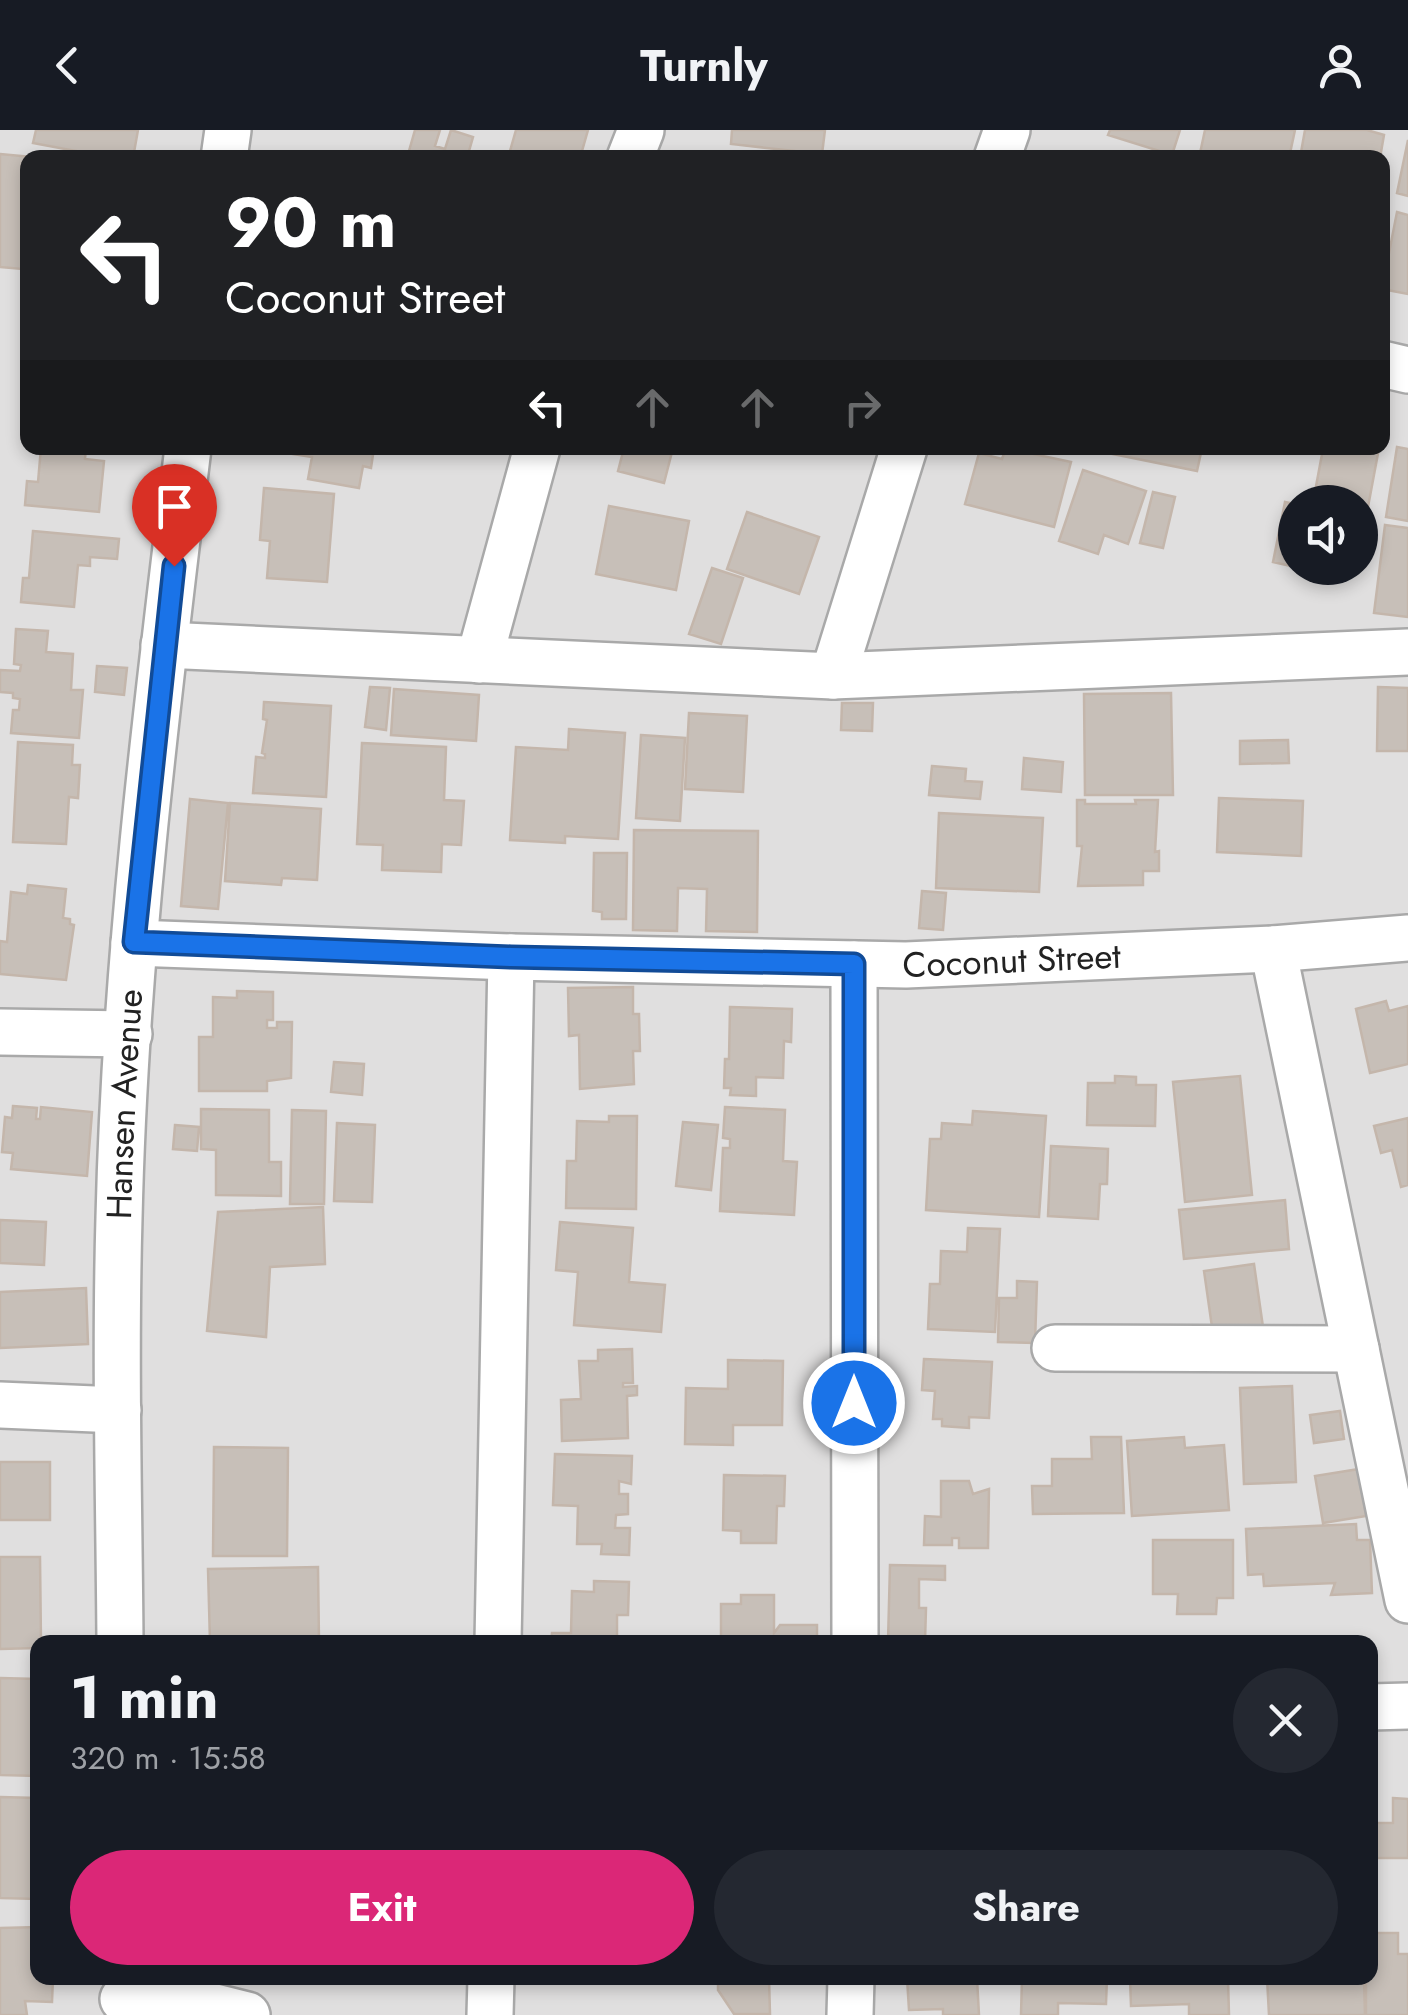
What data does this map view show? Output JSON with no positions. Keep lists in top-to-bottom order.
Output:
{
  "streets": {
    "street": ["Coconut Street", "Hansen Avenue"]
  },
  "crossings": [
    ["Coconut Street", "Hansen Avenue"]
  ],
  "page": {
    "header": "Turnly",
    "turn": ["90 m", "Coconut Street"],
    "heading": ["1 min", "320 m · 15:58"],
    "buttons": ["Exit", "Share"]
  }
}
